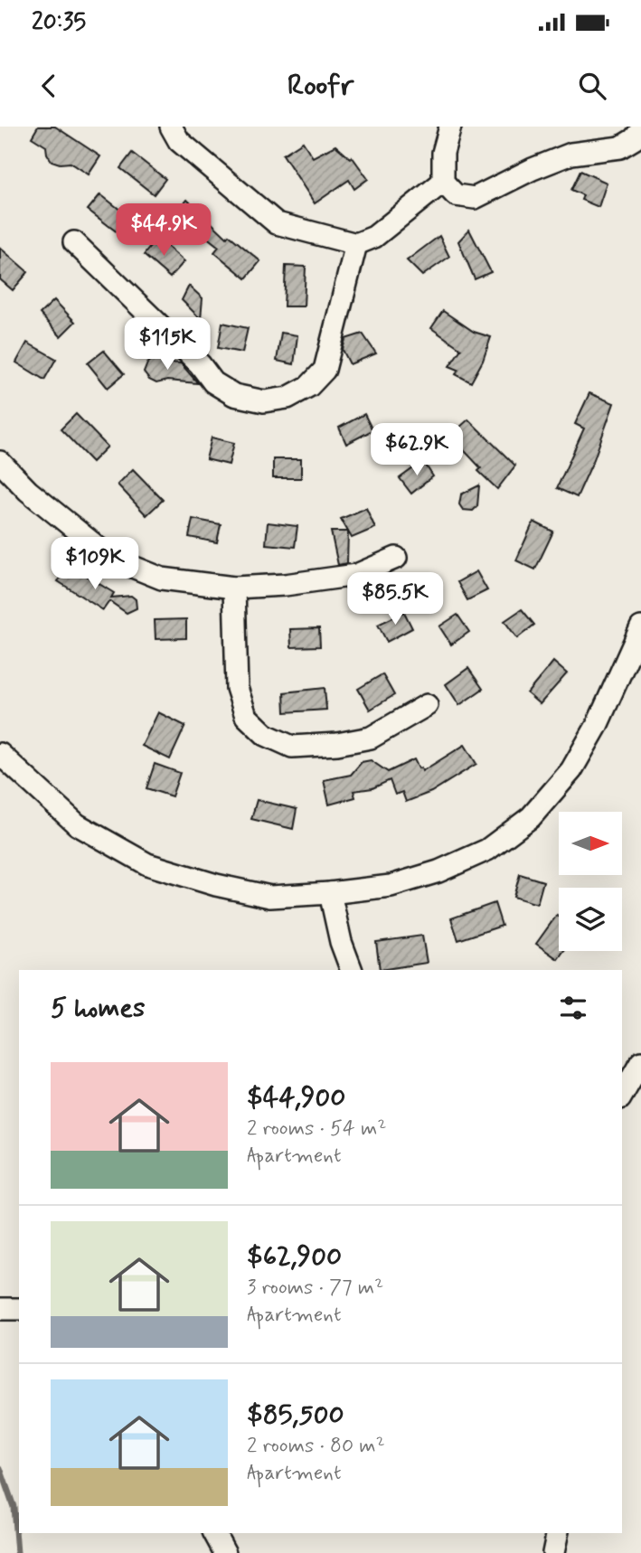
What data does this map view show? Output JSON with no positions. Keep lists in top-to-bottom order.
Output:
{
  "north": "right",
  "page": {
    "status": "20:35",
    "header": "Roofr",
    "price": [
      "$44.9K",
      "$115K",
      "$62.9K",
      "$109K",
      "$85.5K"
    ],
    "heading": "5 homes",
    "list": [
      {
        "name": "$44,900",
        "note": "2 rooms · 54 m² · Apartment"
      },
      {
        "name": "$62,900",
        "note": "3 rooms · 77 m² · Apartment"
      },
      {
        "name": "$85,500",
        "note": "2 rooms · 80 m² · Apartment"
      }
    ]
  }
}
